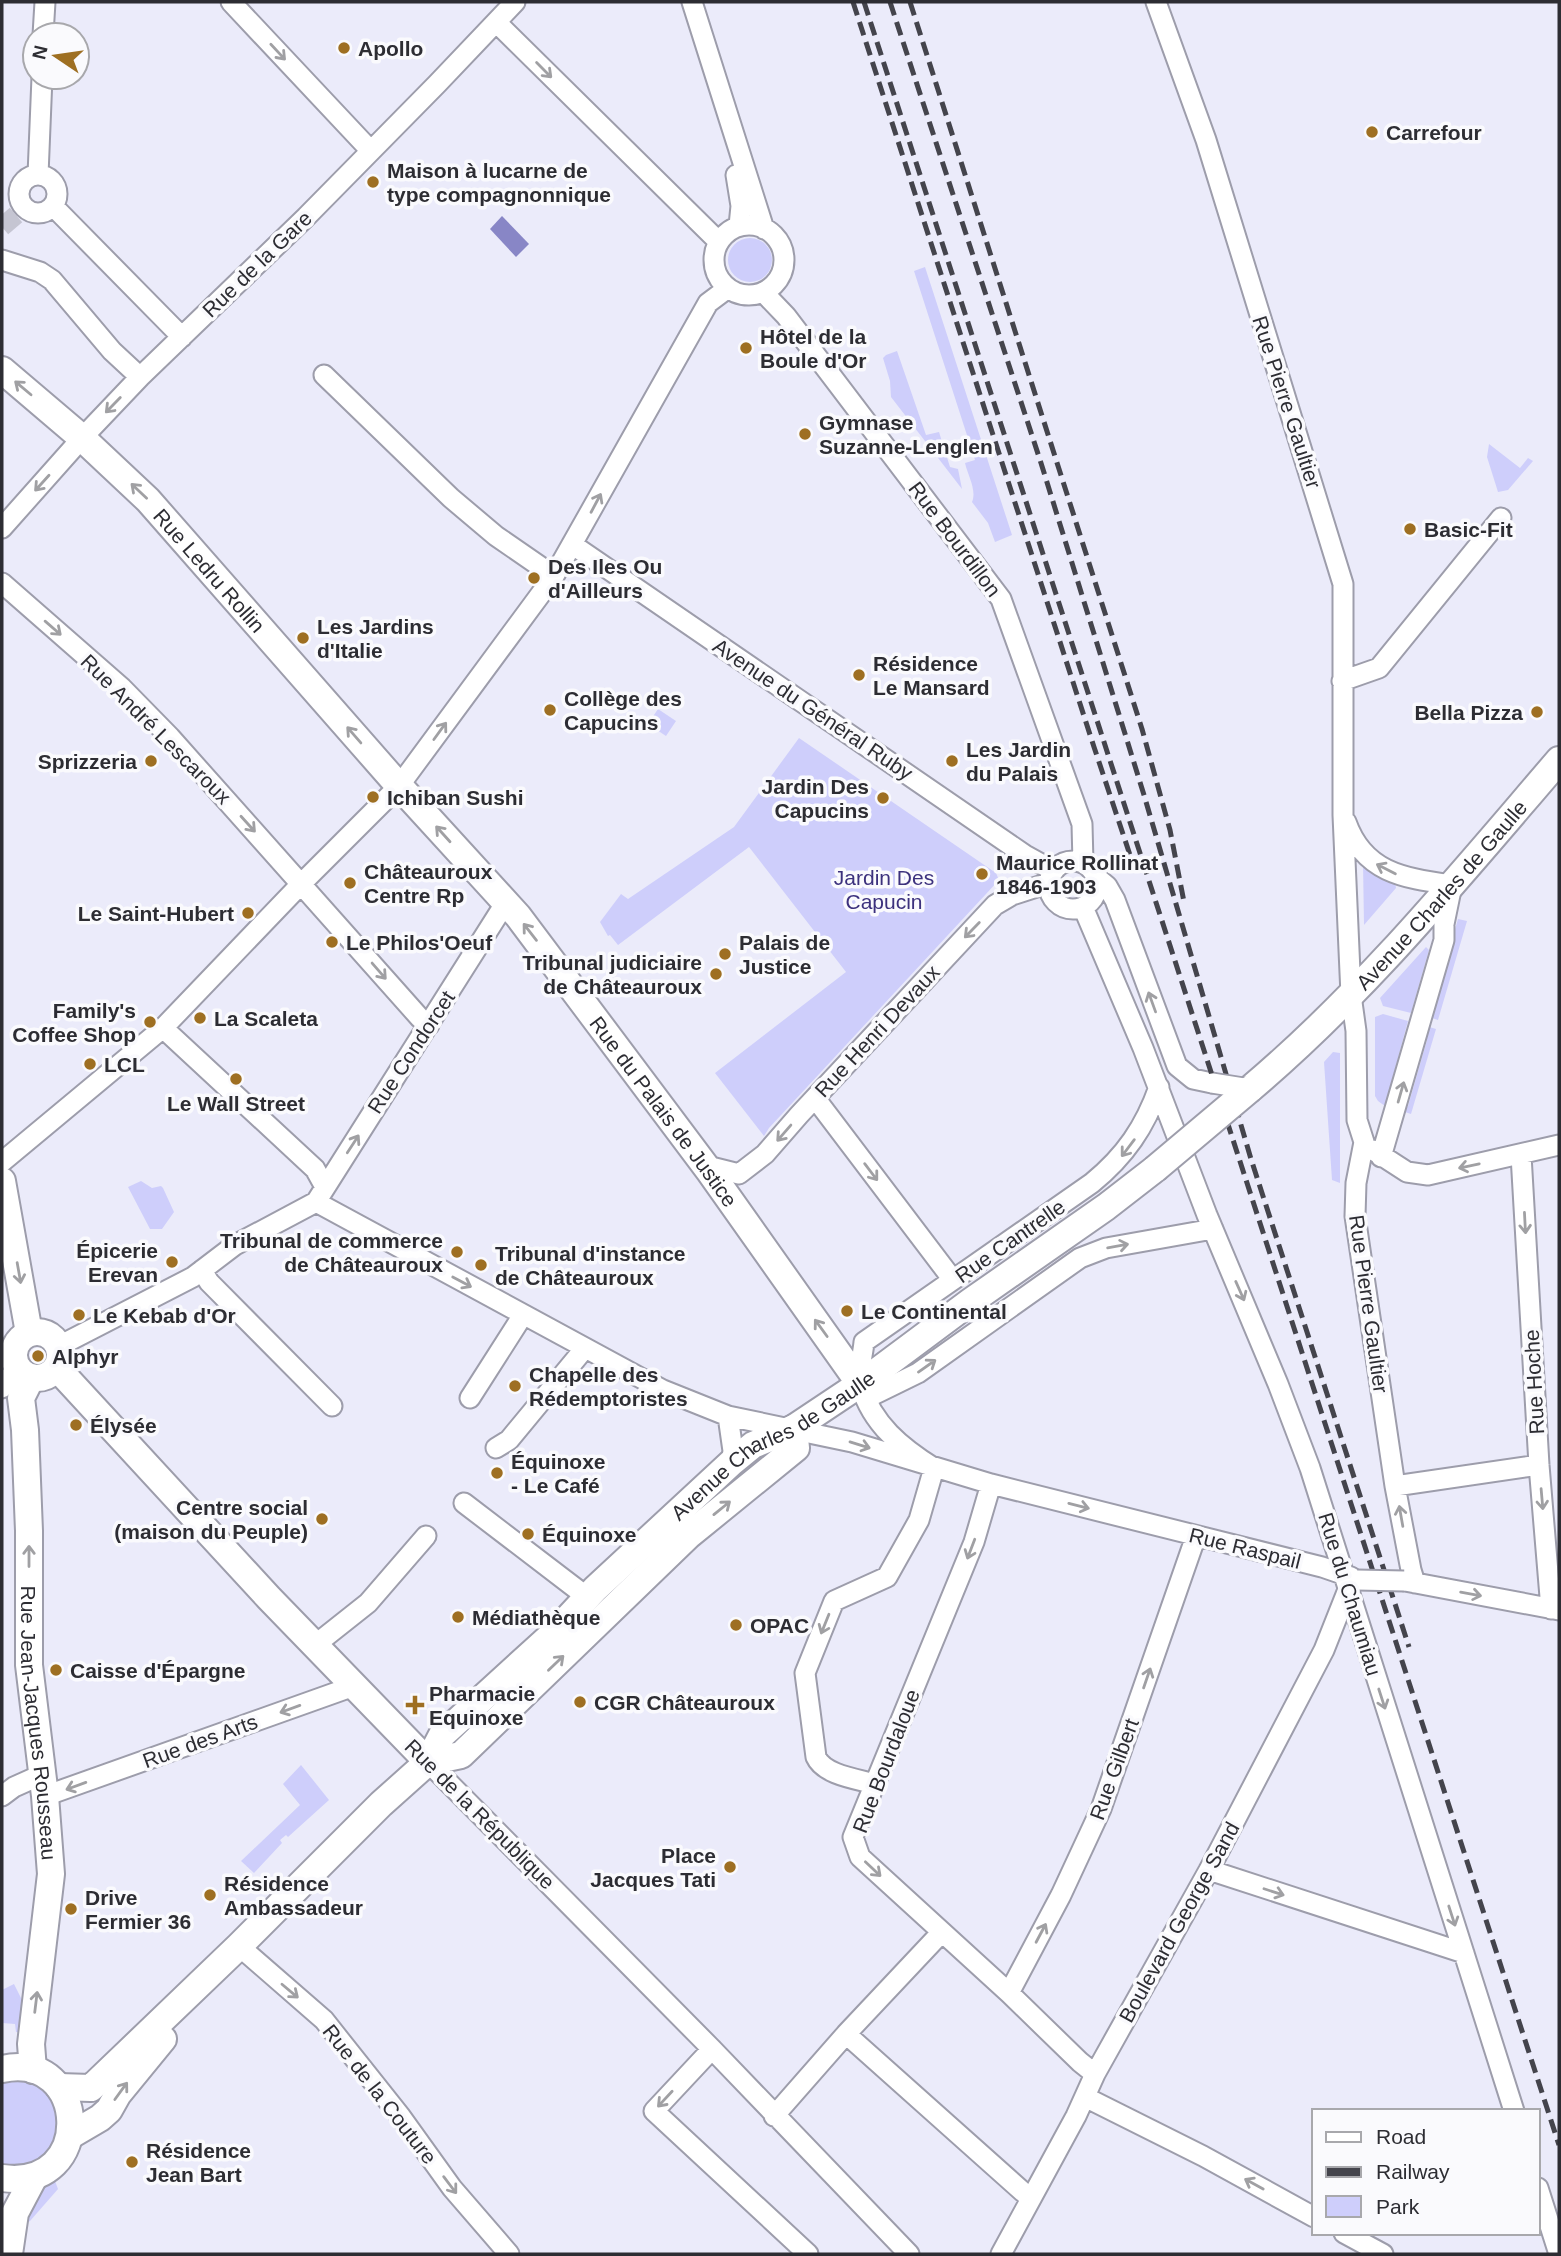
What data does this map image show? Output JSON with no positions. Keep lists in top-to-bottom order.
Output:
{
  "streets": {
    "main road": [
      "Rue Ledru Rollin",
      "Avenue Charles de Gaulle",
      "Rue du Palais de Justice",
      "Rue Jean-Jacques Rousseau",
      "Rue de la République"
    ],
    "street": [
      "Rue de la Gare",
      "Rue Pierre Gaultier",
      "Rue Bourdillon",
      "Avenue du Général Ruby",
      "Rue André Lescaroux",
      "Rue Henri Devaux",
      "Rue Condorcet",
      "Rue Cantrelle",
      "Rue Hoche",
      "Rue Raspail",
      "Rue du Chaumiau",
      "Rue des Arts",
      "Rue Bourdaloue",
      "Rue Gilbert",
      "Boulevard George Sand",
      "Rue de la Couture"
    ]
  },
  "crossings": [
    ["Rue de la Gare", "Rue Ledru Rollin"],
    ["Rue Pierre Gaultier", "Avenue Charles de Gaulle"],
    ["Rue Pierre Gaultier", "Rue Raspail"],
    ["Rue Bourdillon", "Avenue du Général Ruby"],
    ["Rue Bourdillon", "Rue Henri Devaux"],
    ["Rue Ledru Rollin", "Rue du Palais de Justice"],
    ["Avenue du Général Ruby", "Rue Henri Devaux"],
    ["Rue André Lescaroux", "Rue Condorcet"],
    ["Avenue Charles de Gaulle", "Rue du Palais de Justice"],
    ["Avenue Charles de Gaulle", "Rue Cantrelle"],
    ["Avenue Charles de Gaulle", "Rue Raspail"],
    ["Avenue Charles de Gaulle", "Rue de la République"],
    ["Avenue Charles de Gaulle", "Rue de la Couture"],
    ["Rue Henri Devaux", "Rue du Palais de Justice"],
    ["Rue Condorcet", "Rue du Palais de Justice"],
    ["Rue Condorcet", "Rue Raspail"],
    ["Rue du Palais de Justice", "Rue Cantrelle"],
    ["Rue du Palais de Justice", "Rue Raspail"],
    ["Rue Cantrelle", "Rue Raspail"],
    ["Rue Cantrelle", "Rue du Chaumiau"],
    ["Rue Hoche", "Rue Raspail"],
    ["Rue Raspail", "Rue du Chaumiau"],
    ["Rue Raspail", "Rue Bourdaloue"],
    ["Rue Raspail", "Rue Gilbert"],
    ["Rue Raspail", "Boulevard George Sand"],
    ["Rue du Chaumiau", "Boulevard George Sand"],
    ["Rue Jean-Jacques Rousseau", "Rue des Arts"],
    ["Rue des Arts", "Rue de la République"],
    ["Rue Bourdaloue", "Rue Gilbert"],
    ["Rue Bourdaloue", "Boulevard George Sand"]
  ],
  "one_way": [
    "Rue Ledru Rollin",
    "Rue André Lescaroux",
    "Rue Henri Devaux",
    "Rue Condorcet",
    "Rue du Palais de Justice",
    "Rue Hoche",
    "Rue Raspail",
    "Rue du Chaumiau",
    "Rue Jean-Jacques Rousseau",
    "Rue des Arts",
    "Rue Bourdaloue",
    "Rue Gilbert",
    "Rue de la Couture"
  ],
  "parks": ["Jardin Des Capucin"],
  "places": {
    "other": [
      "Apollo",
      "Carrefour",
      "Maison à lucarne de type compagnonnique",
      "Hôtel de la Boule d'Or",
      "Gymnase Suzanne-Lenglen",
      "Basic-Fit",
      "Des Iles Ou d'Ailleurs",
      "Les Jardins d'Italie",
      "Résidence Le Mansard",
      "Collège des Capucins",
      "Bella Pizza",
      "Sprizzeria",
      "Les Jardin du Palais",
      "Ichiban Sushi",
      "Jardin Des Capucins",
      "Maurice Rollinat 1846-1903",
      "Châteauroux Centre Rp",
      "Le Saint-Hubert",
      "Le Philos'Oeuf",
      "Palais de Justice",
      "Tribunal judiciaire de Châteauroux",
      "La Scaleta",
      "Family's Coffee Shop",
      "LCL",
      "Le Wall Street",
      "Tribunal de commerce de Châteauroux",
      "Épicerie Erevan",
      "Tribunal d'instance de Châteauroux",
      "Le Continental",
      "Le Kebab d'Or",
      "Alphyr",
      "Chapelle des Rédemptoristes",
      "Élysée",
      "Équinoxe - Le Café",
      "Centre social (maison du Peuple)",
      "Équinoxe",
      "Médiathèque",
      "OPAC",
      "Caisse d'Épargne",
      "CGR Châteauroux",
      "Place Jacques Tati",
      "Résidence Ambassadeur",
      "Drive Fermier 36",
      "Résidence Jean Bart"
    ],
    "health": ["Pharmacie Equinoxe"]
  },
  "legend": ["Road", "Railway", "Park"],
  "north": "left"
}
